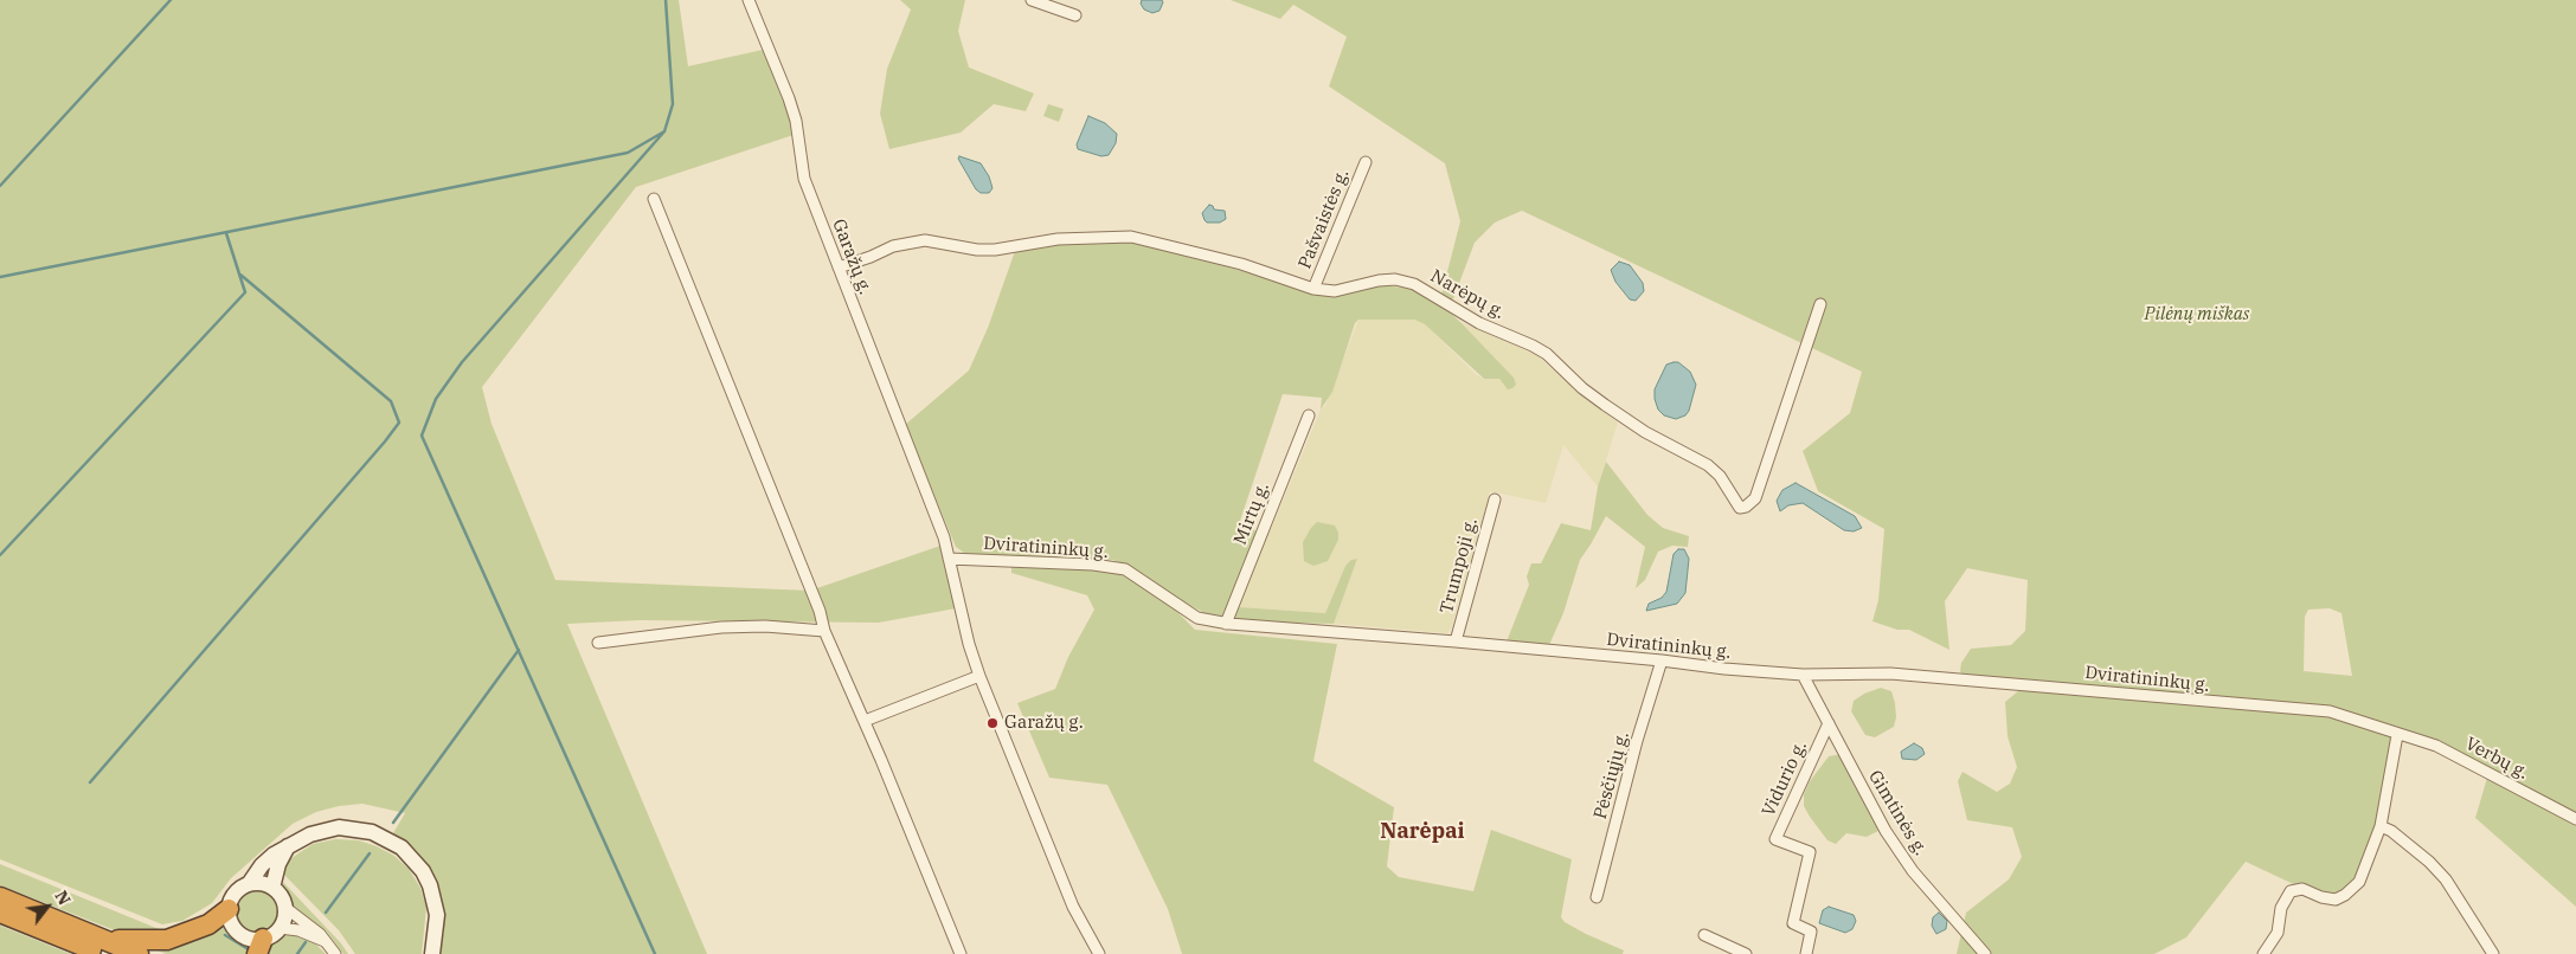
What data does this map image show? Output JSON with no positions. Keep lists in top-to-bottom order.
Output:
{
  "streets": {
    "street": [
      "Pašvaistės g.",
      "Garažų g.",
      "Narėpų g.",
      "Mirtų g.",
      "Dviratininkų g.",
      "Trumpoji g.",
      "Verbų g.",
      "Pėsčiųjų g.",
      "Vidurio g.",
      "Gimtinės g."
    ]
  },
  "crossings": [
    ["Pašvaistės g.", "Narėpų g."],
    ["Garažų g.", "Narėpų g."],
    ["Garažų g.", "Dviratininkų g."],
    ["Mirtų g.", "Dviratininkų g."],
    ["Dviratininkų g.", "Trumpoji g."],
    ["Dviratininkų g.", "Verbų g."],
    ["Dviratininkų g.", "Pėsčiųjų g."],
    ["Dviratininkų g.", "Gimtinės g."],
    ["Vidurio g.", "Gimtinės g."]
  ],
  "districts": ["Narėpai"],
  "parks": ["Pilėnų miškas"],
  "places": ["Garažų g."],
  "north": "top right"
}
